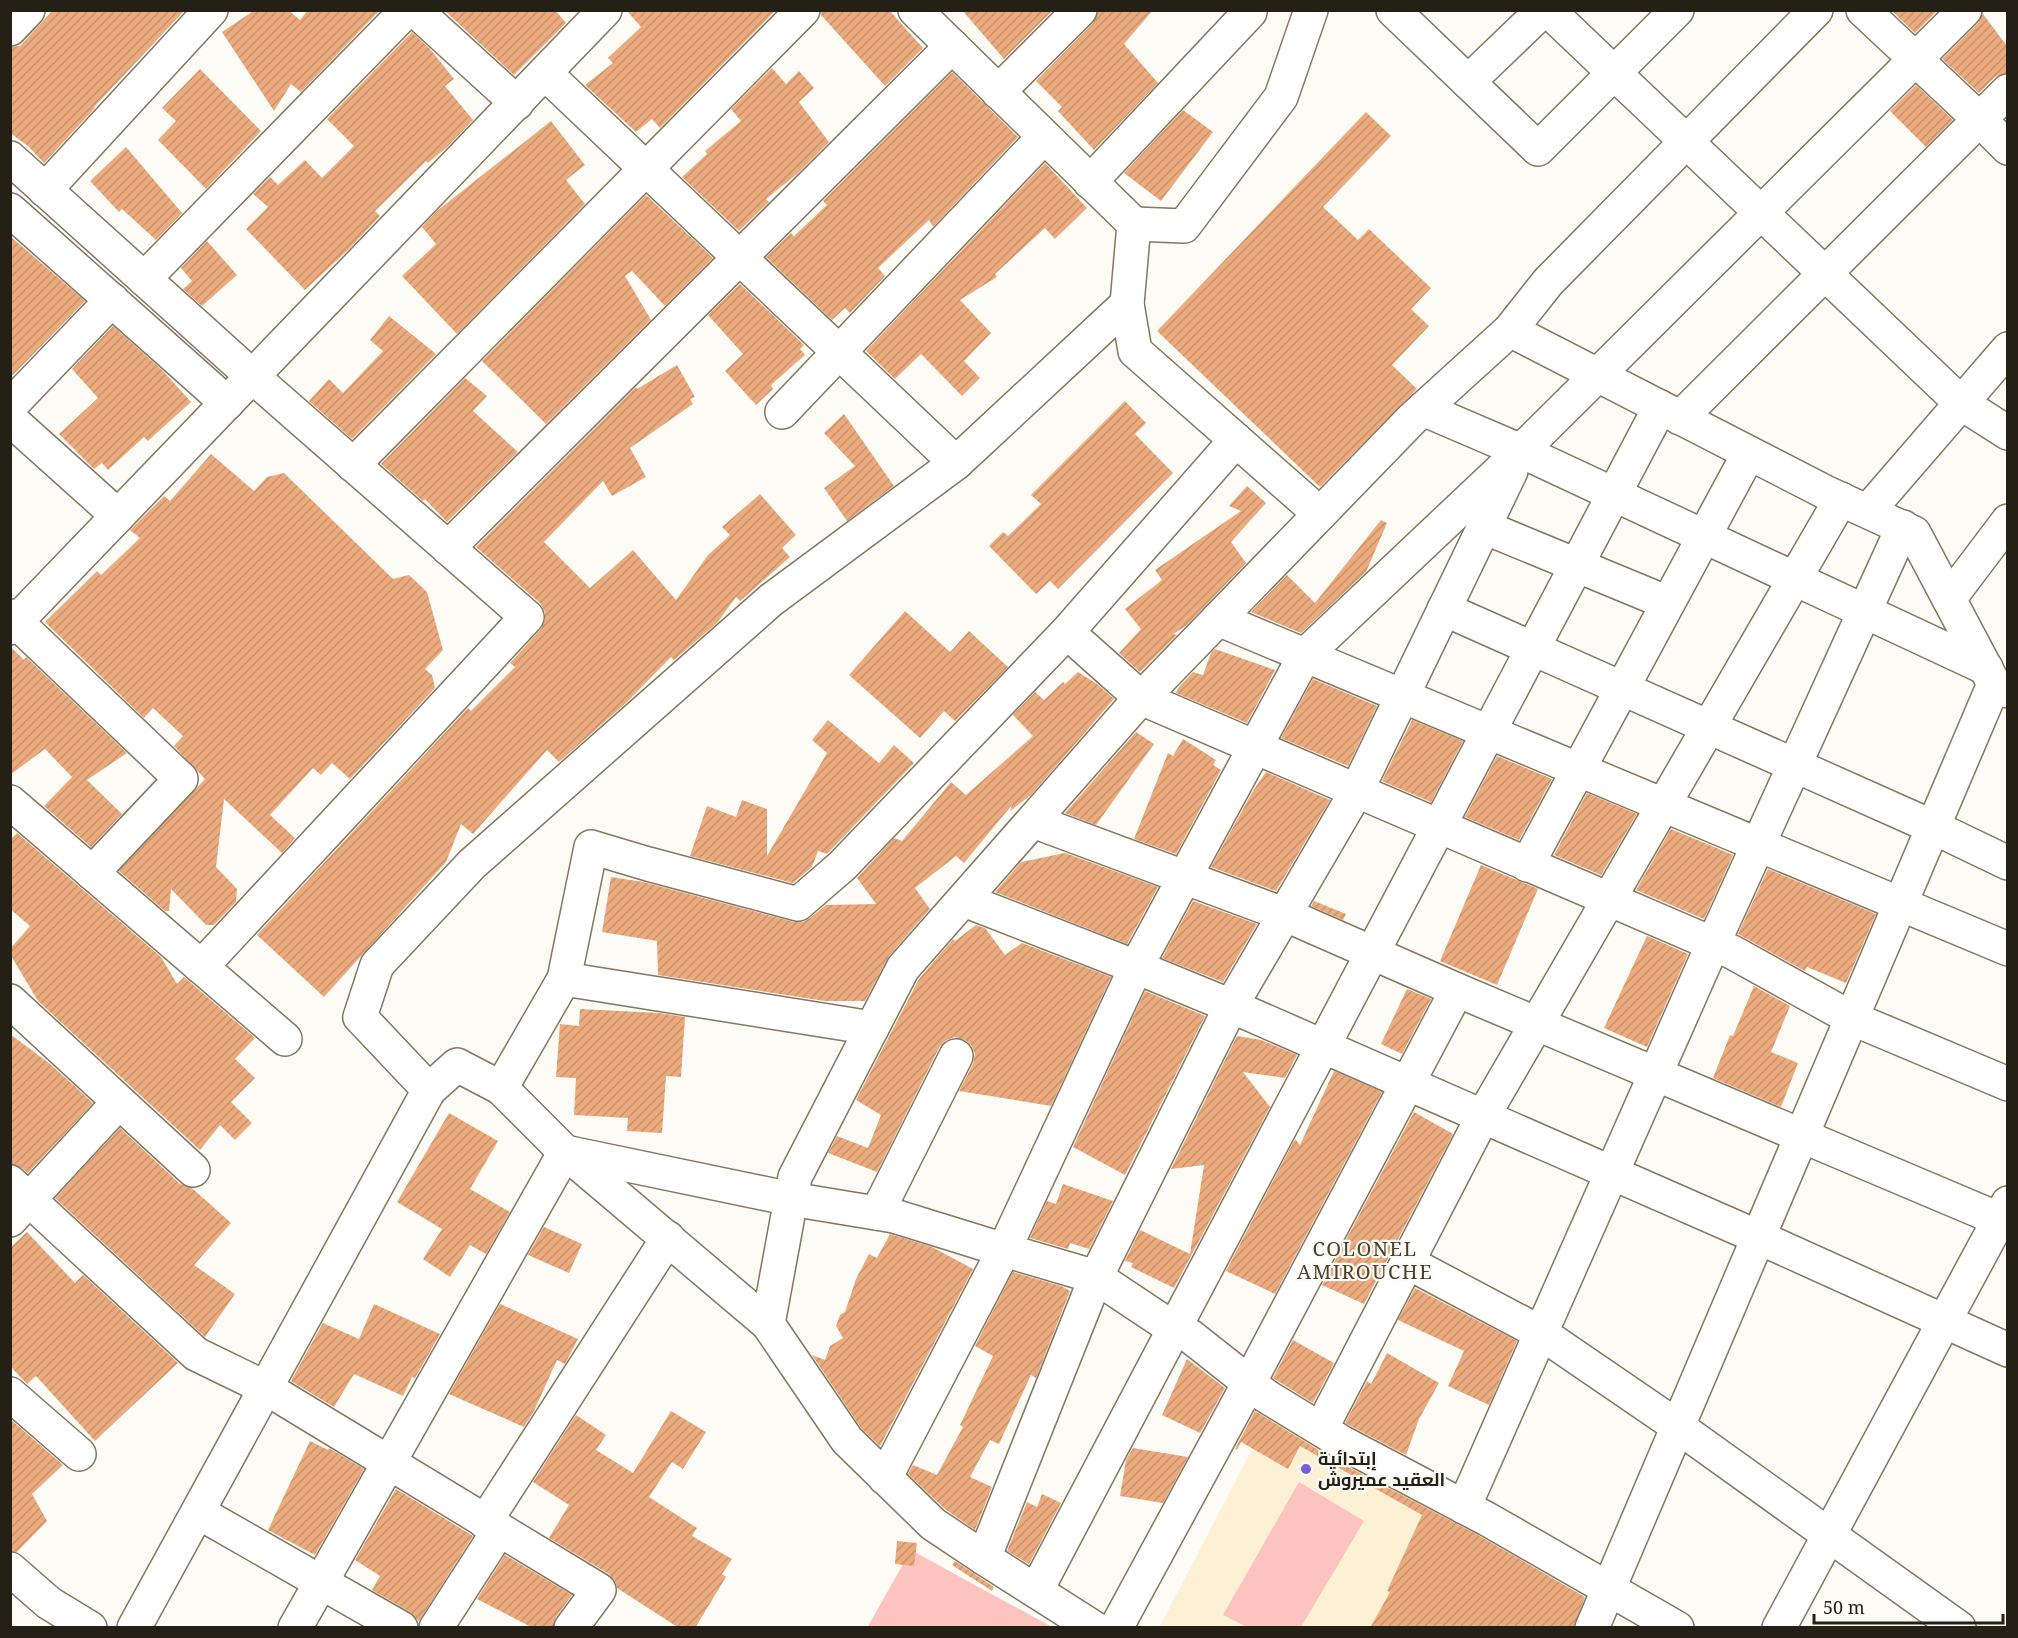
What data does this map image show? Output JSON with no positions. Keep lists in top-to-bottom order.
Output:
{
  "districts": ["COLONEL AMIROUCHE"],
  "places": ["إبتدائية العقيد عميروش"],
  "scale_bar": "50 m"
}
